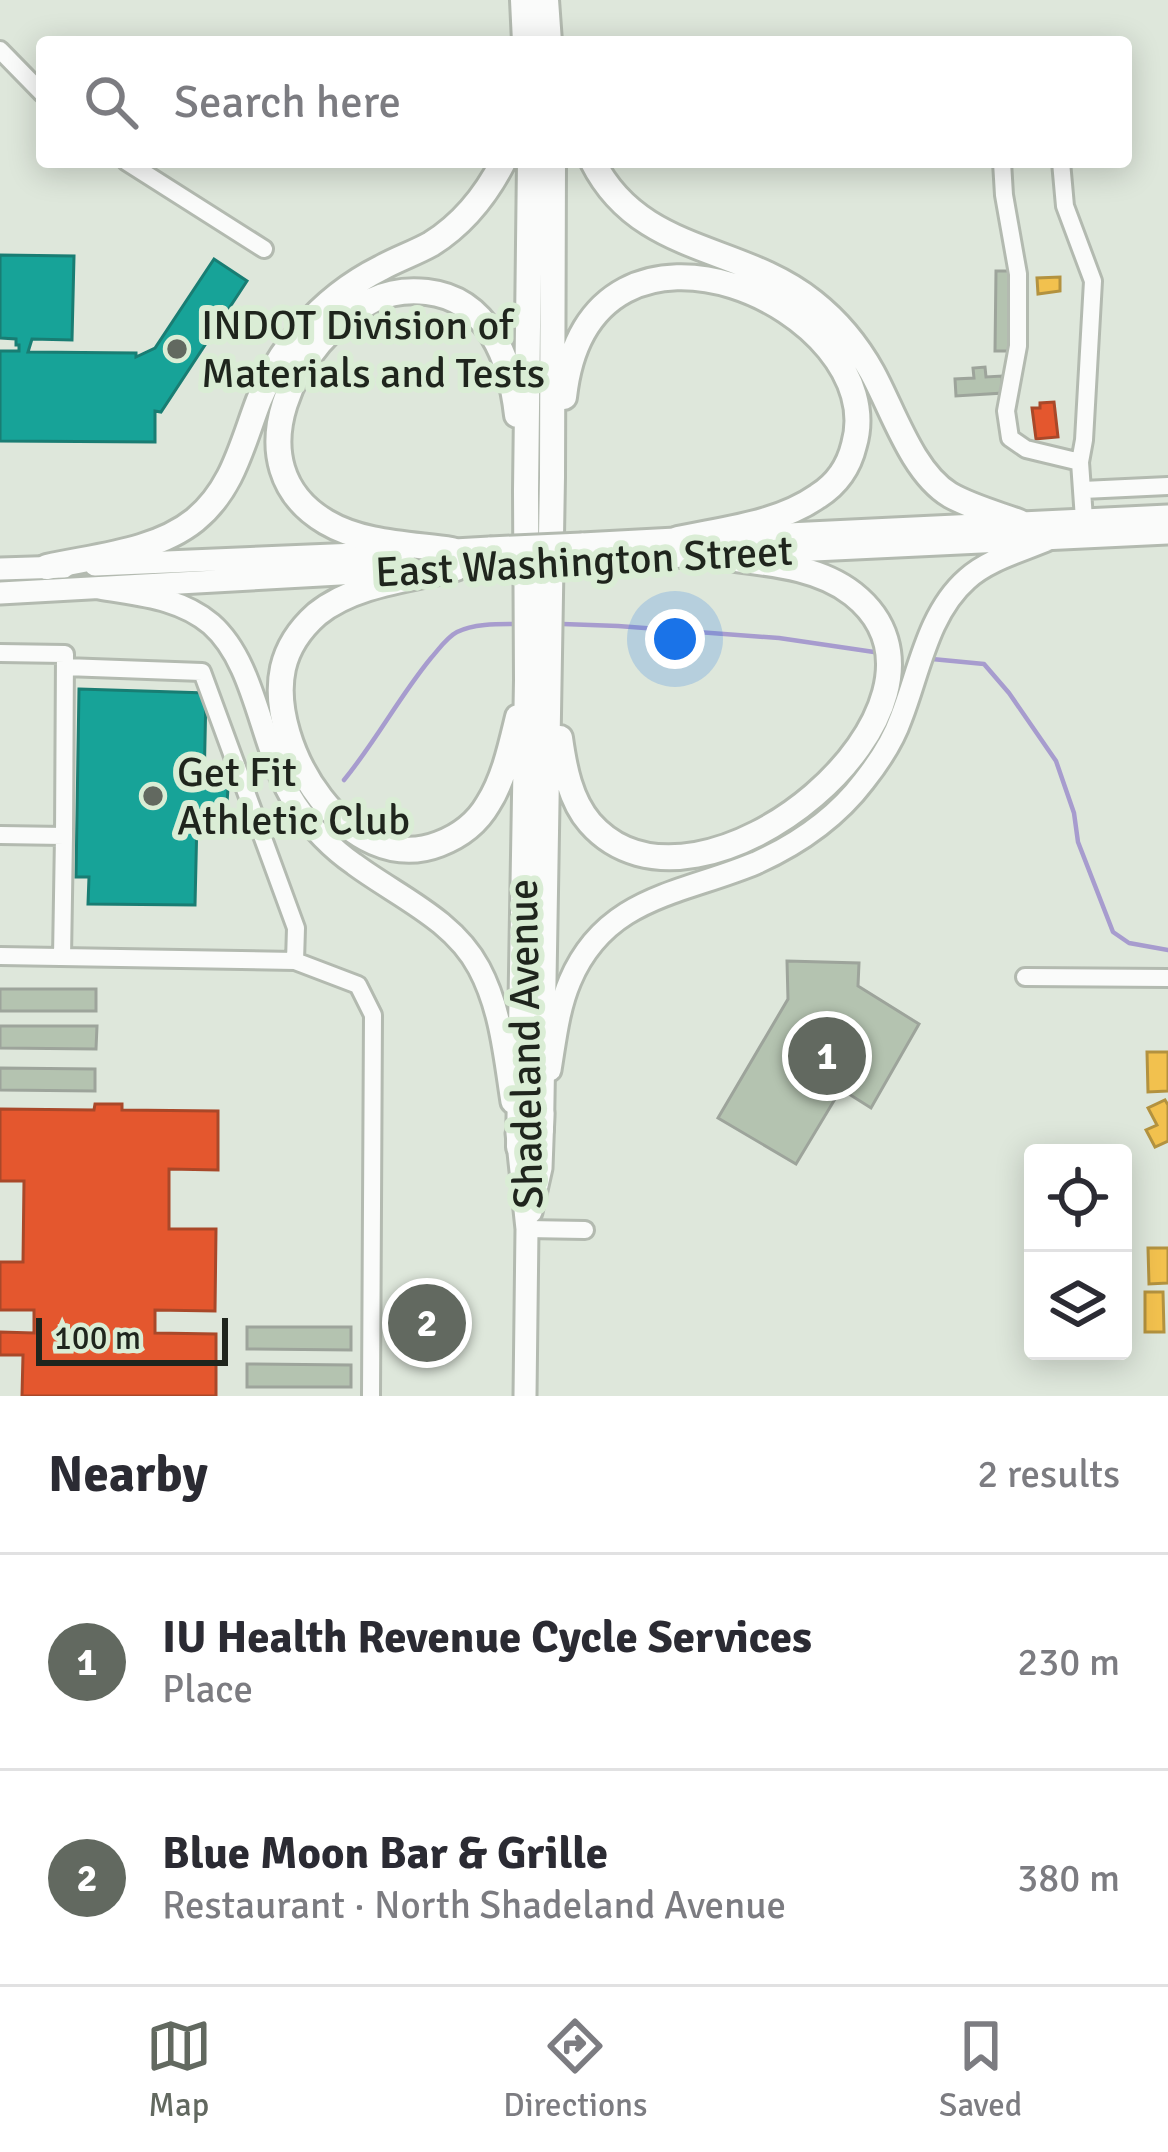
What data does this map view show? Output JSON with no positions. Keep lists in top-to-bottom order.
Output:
{
  "streets": {
    "highway": ["Shadeland Avenue"],
    "main road": ["East Washington Street"]
  },
  "places": ["INDOT Division of Materials and Tests", "Get Fit Athletic Club"],
  "scale_bar": "100 m",
  "page": {
    "search": "Search here",
    "pins": ["1", "2"],
    "scale": "100 m",
    "heading": ["Nearby", "2 results"],
    "list": [
      {
        "mark": "1",
        "name": "IU Health Revenue Cycle Services",
        "note": "Place",
        "value": "230 m"
      },
      {
        "mark": "2",
        "name": "Blue Moon Bar & Grille",
        "note": "Restaurant · North Shadeland Avenue",
        "value": "380 m"
      }
    ],
    "nav": ["Map", "Directions", "Saved"]
  }
}
